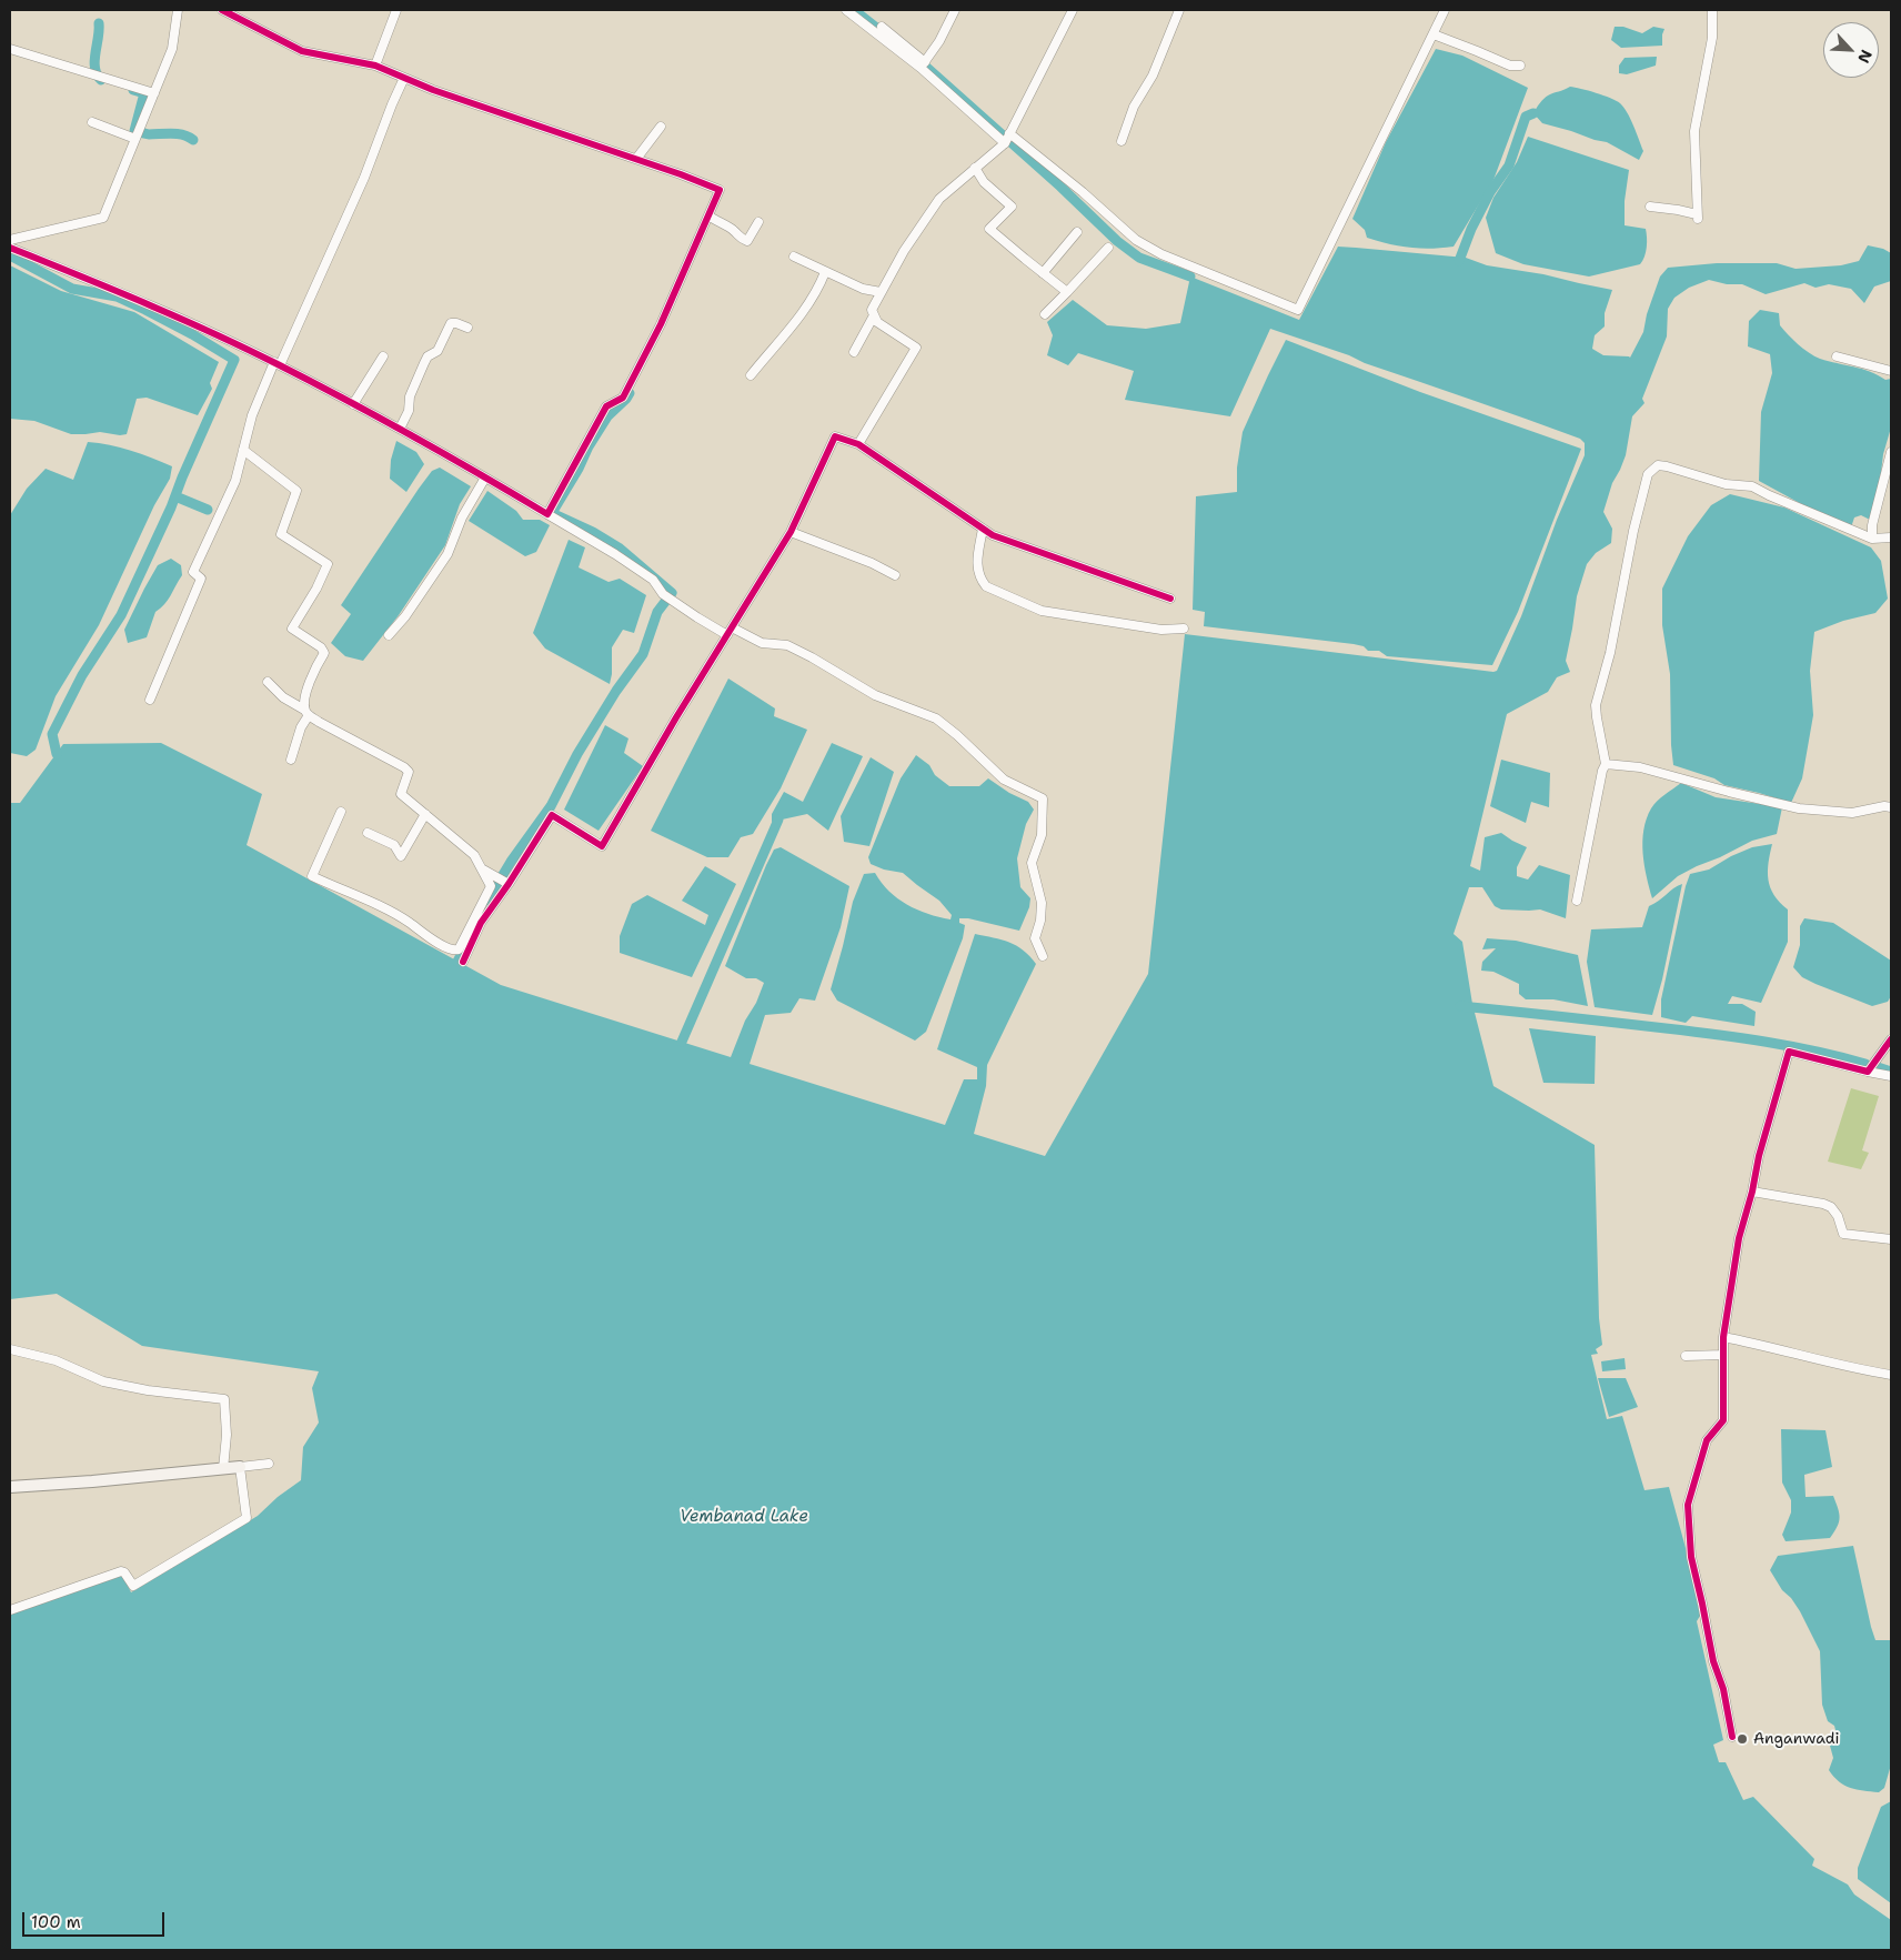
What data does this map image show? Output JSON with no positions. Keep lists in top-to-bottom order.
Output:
{
  "water": ["Vembanad Lake"],
  "places": ["Anganwadi"],
  "scale_bar": "100 m",
  "north": "bottom right"
}
